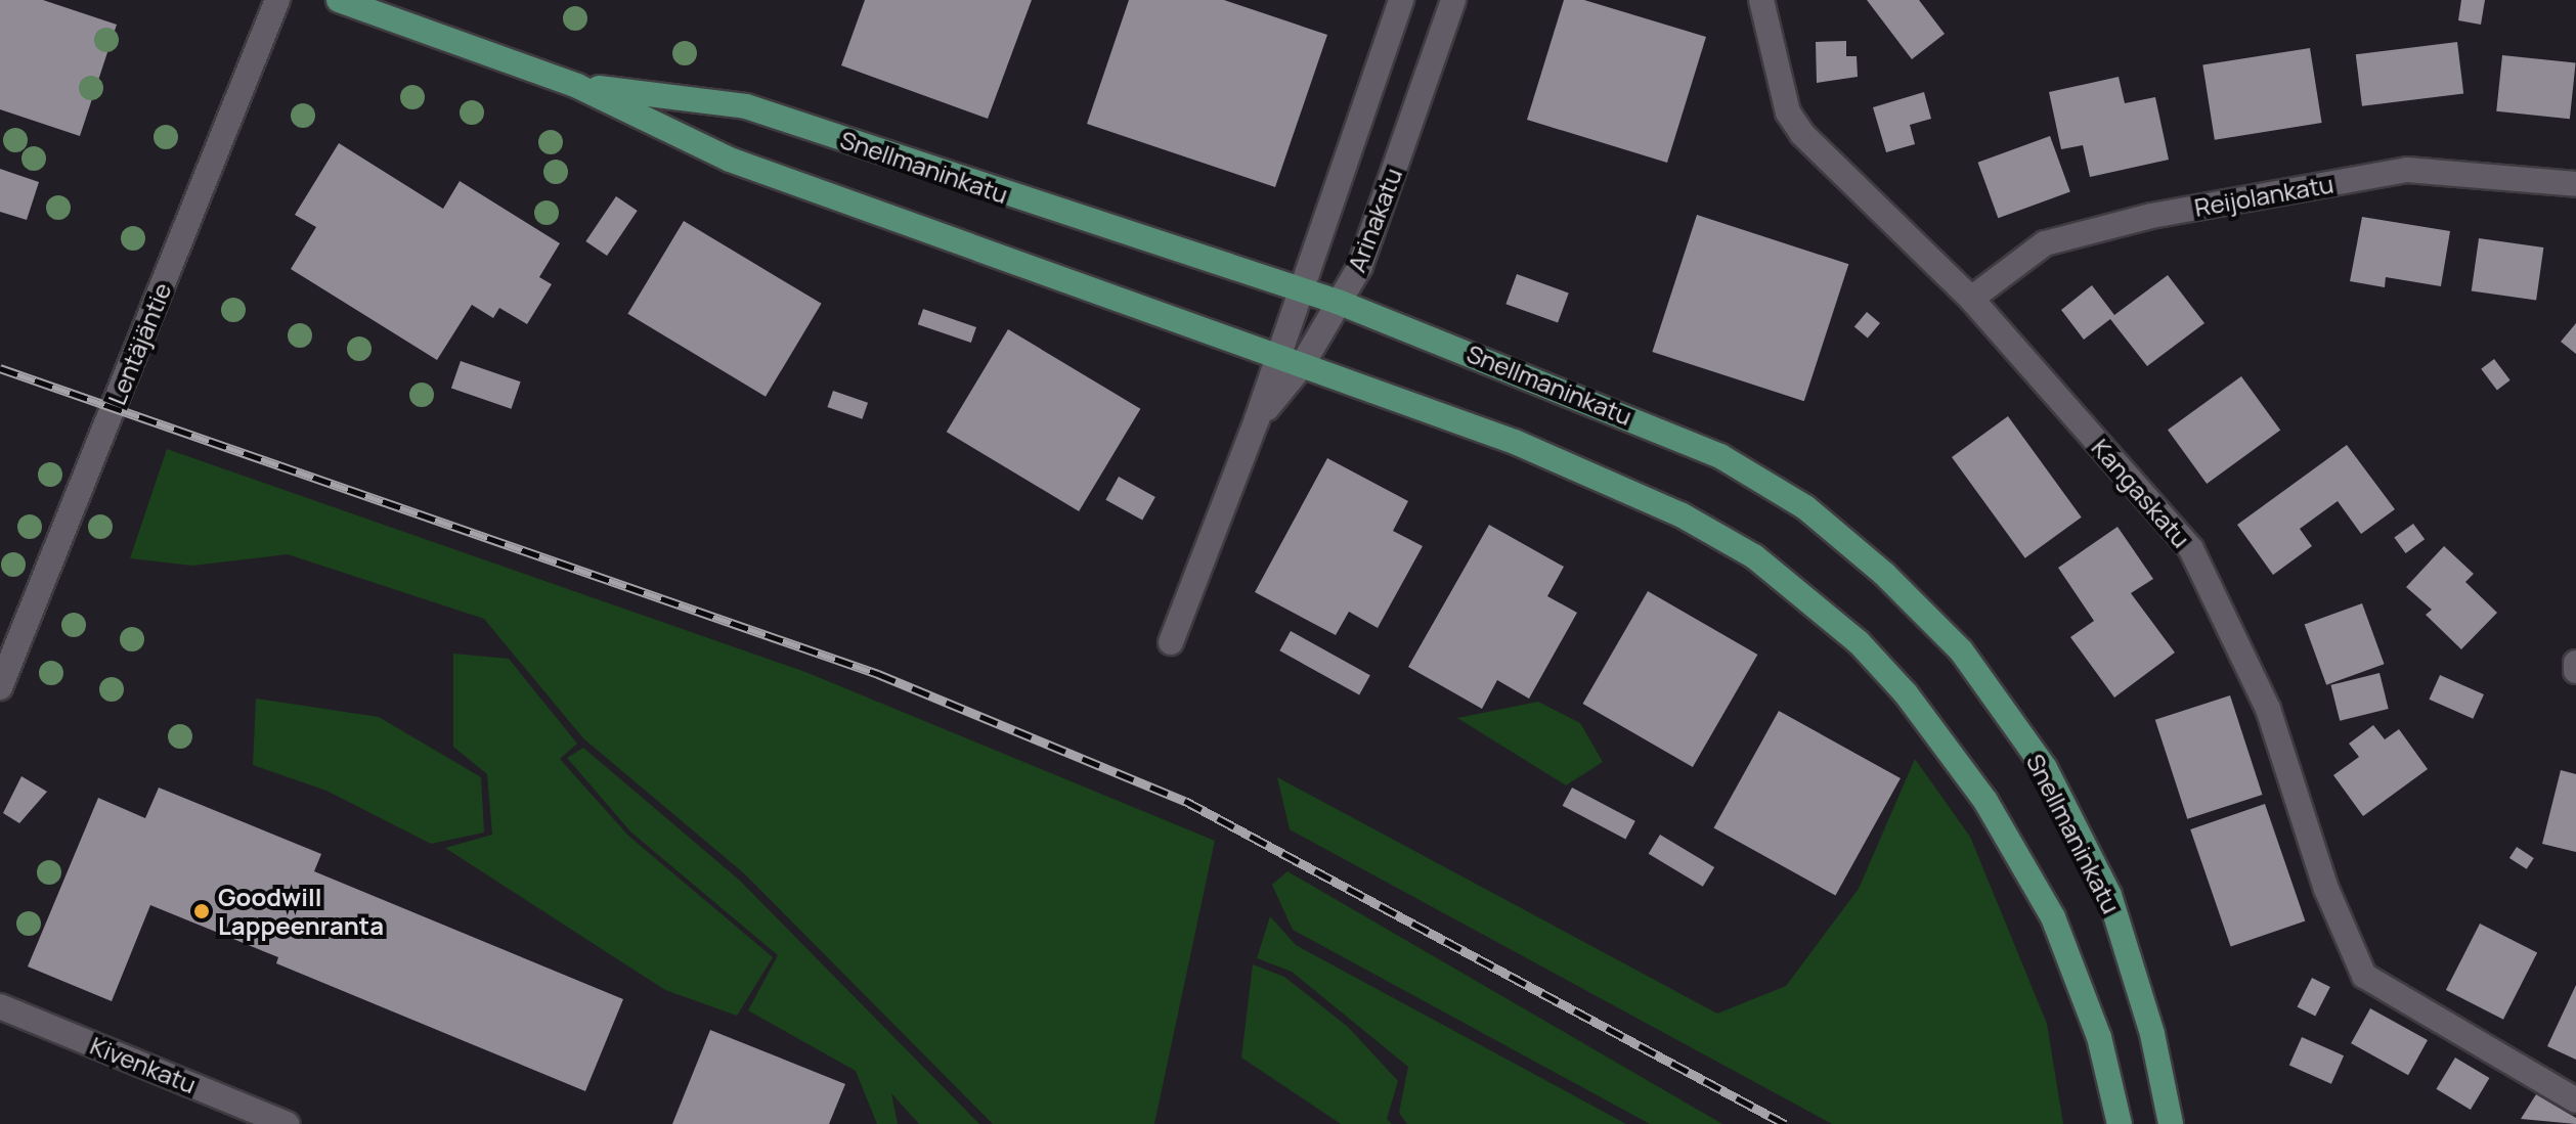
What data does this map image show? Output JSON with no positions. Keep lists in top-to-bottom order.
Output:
{
  "streets": {
    "main road": ["Snellmaninkatu"],
    "street": [
      "Reijolankatu",
      "Arinakatu",
      "Lentäjäntie",
      "Kangaskatu",
      "Kivenkatu"
    ]
  },
  "crossings": [
    ["Snellmaninkatu", "Arinakatu"],
    ["Reijolankatu", "Kangaskatu"]
  ],
  "places": ["Goodwill Lappeenranta"]
}
